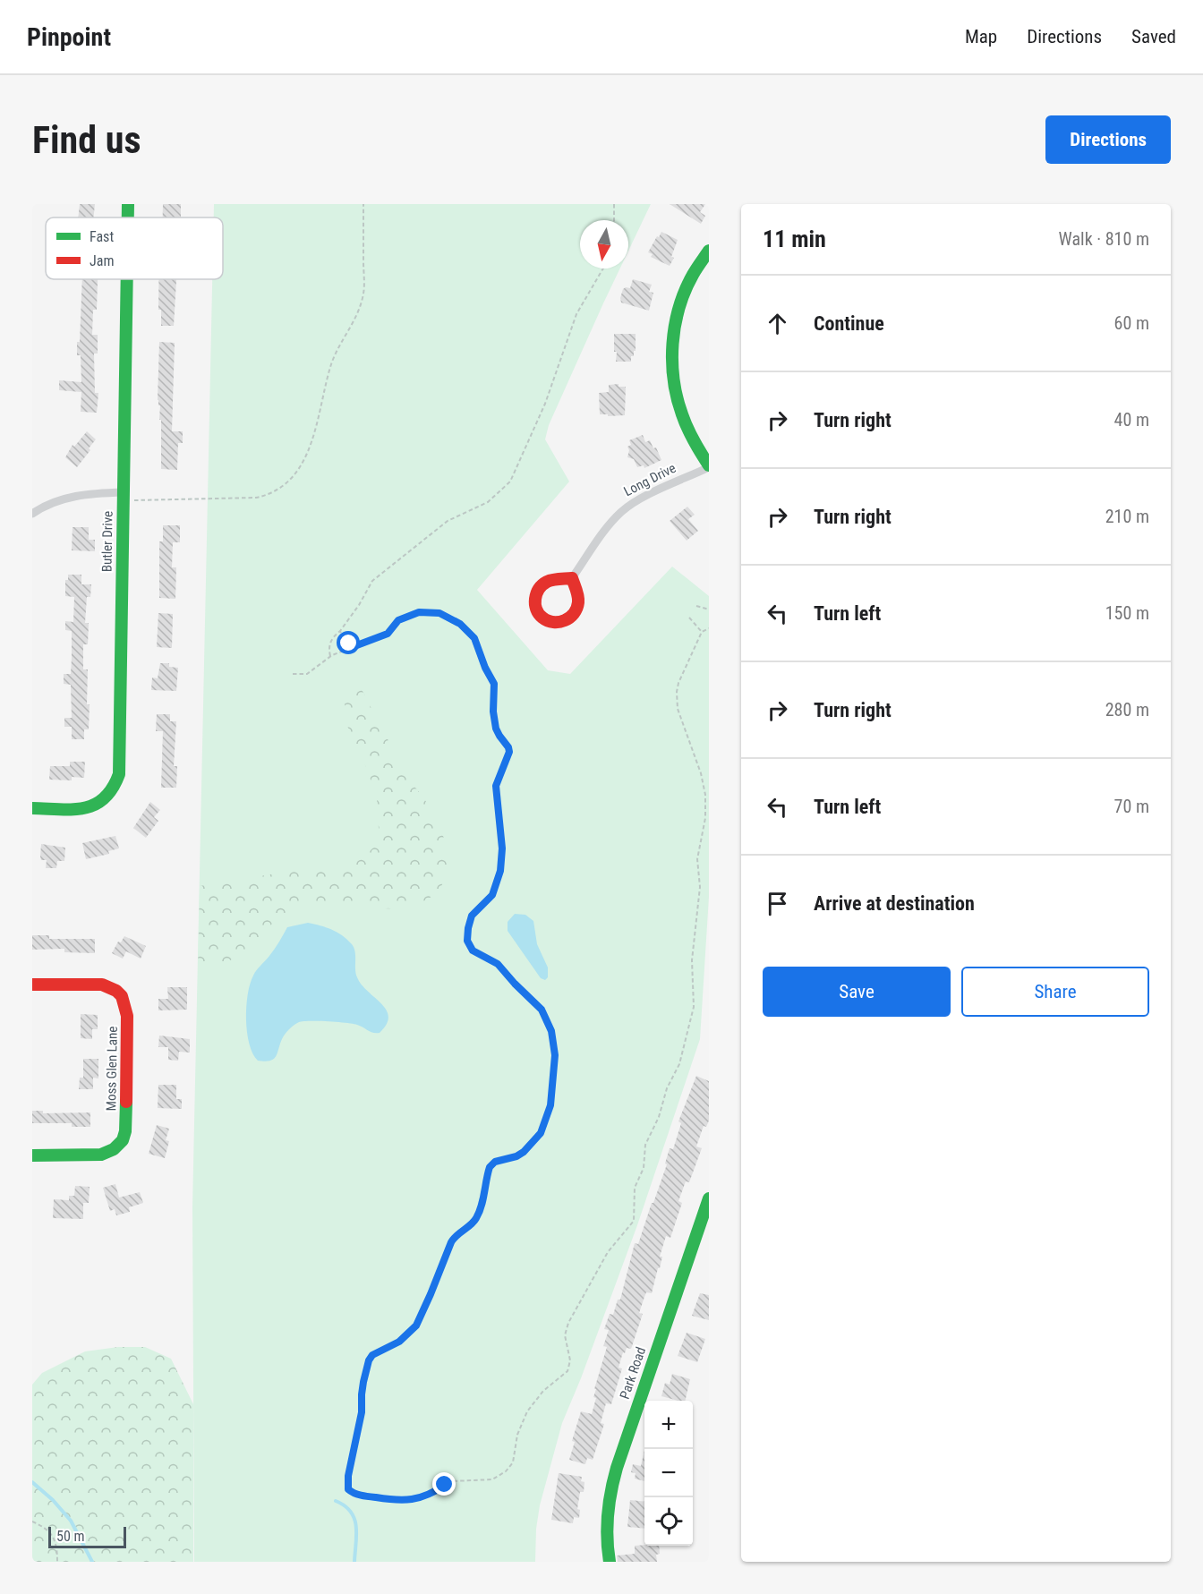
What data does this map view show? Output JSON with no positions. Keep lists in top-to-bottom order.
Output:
{
  "streets": {
    "street": [
      "Long Drive",
      "Butler Drive",
      "Moss Glen Lane",
      "Park Road"
    ]
  },
  "legend": ["Fast", "Jam"],
  "scale_bar": "50 m",
  "north": "bottom",
  "page": {
    "header": "Pinpoint",
    "nav": ["Map", "Directions", "Saved"],
    "buttons": [
      "Directions",
      ["Save", "Share"]
    ],
    "title": "Find us",
    "heading": ["11 min", "Walk · 810 m"],
    "list": [
      ["Continue", "60 m"],
      ["Turn right", "40 m"],
      ["Turn right", "210 m"],
      ["Turn left", "150 m"],
      ["Turn right", "280 m"],
      ["Turn left", "70 m"],
      "Arrive at destination"
    ],
    "map_buttons": ["+", "−"],
    "scale": "50 m"
  }
}
